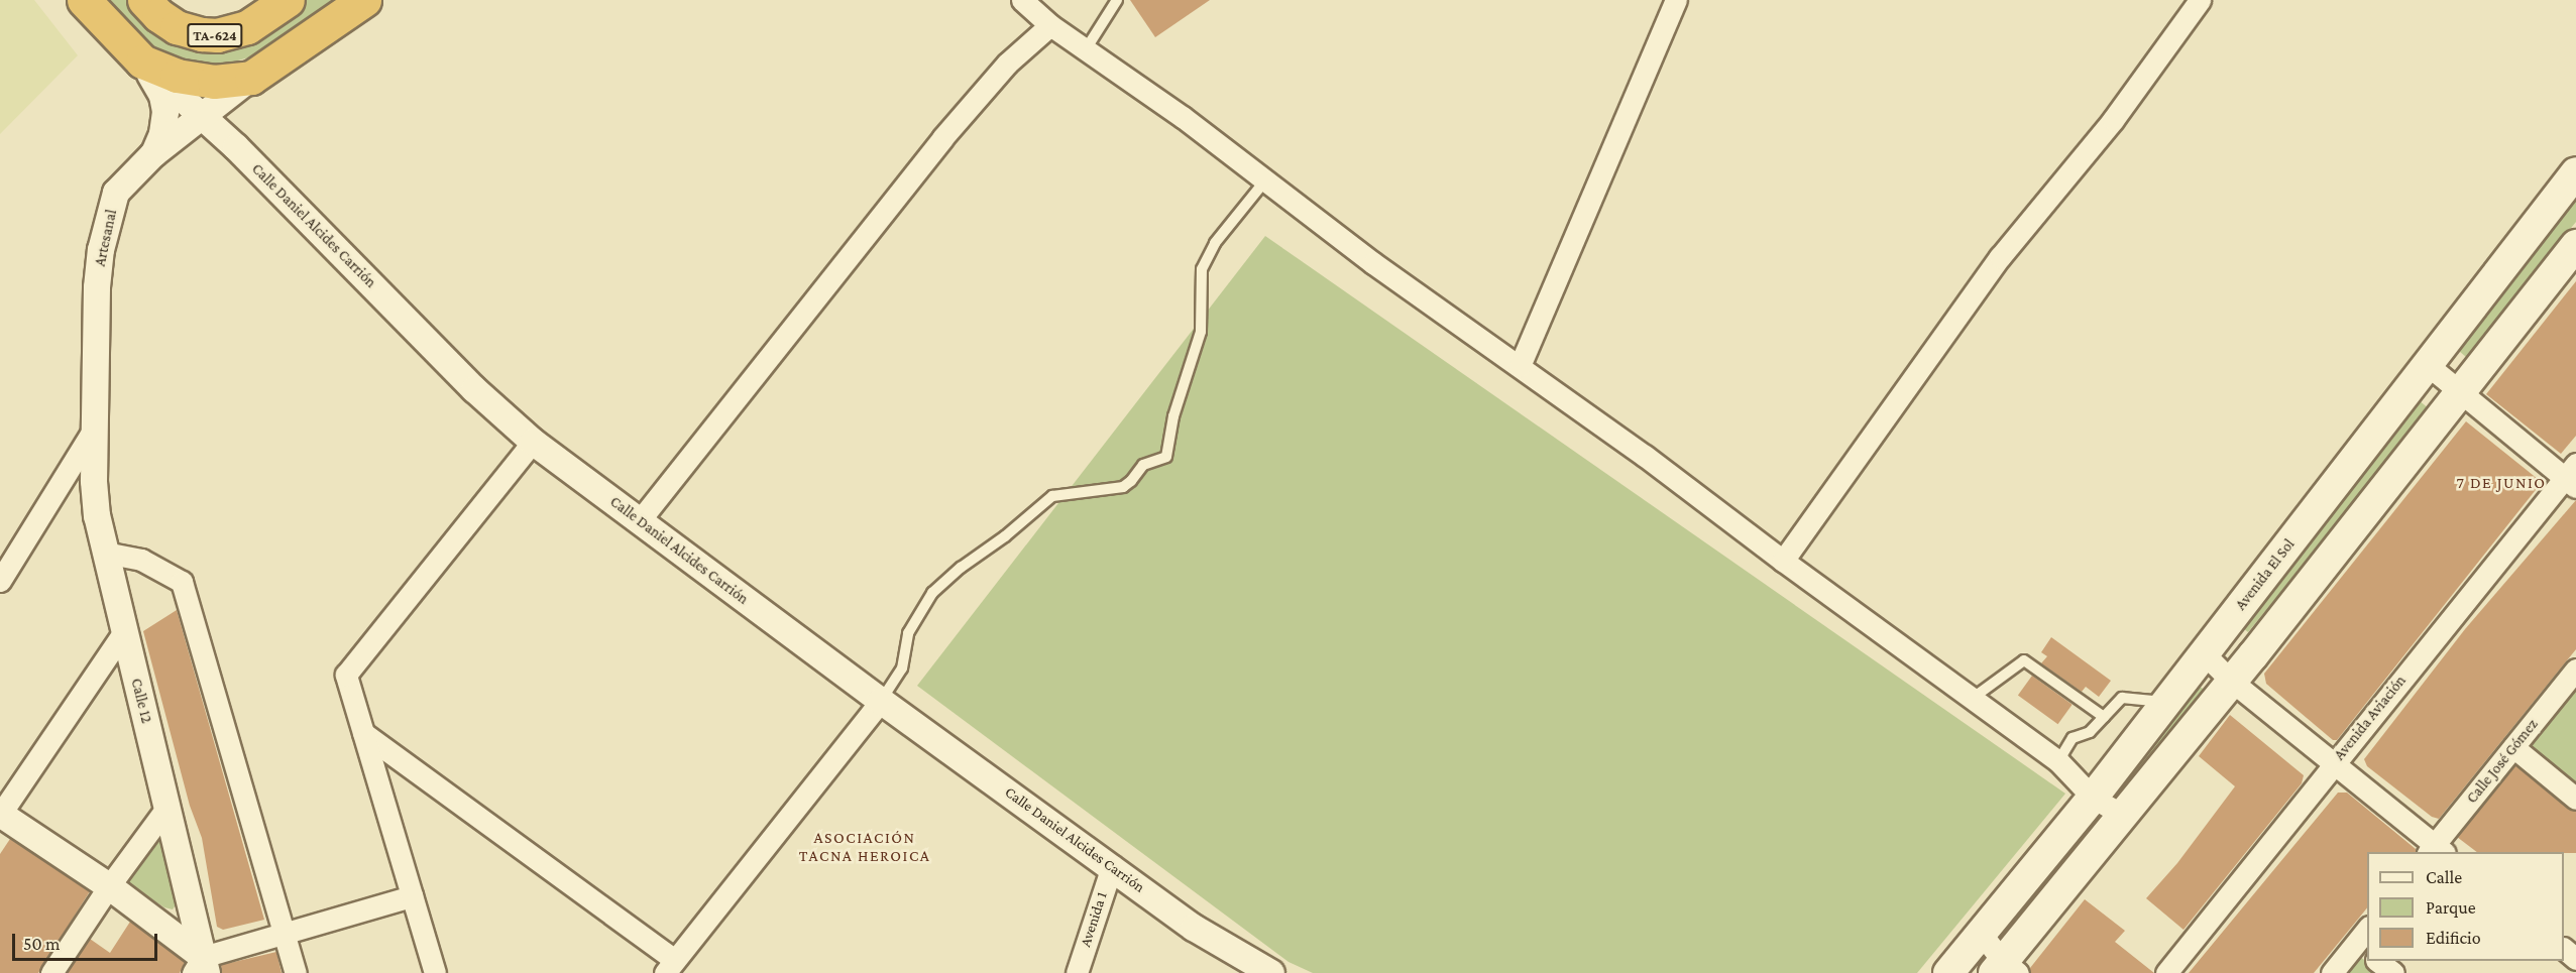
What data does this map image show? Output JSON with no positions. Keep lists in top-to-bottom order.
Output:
{
  "streets": {
    "highway": ["TA-624"],
    "main road": ["Avenida El Sol"],
    "street": [
      "Calle Daniel Alcides Carrión",
      "Artesanal",
      "Calle 12",
      "Avenida Aviación",
      "Calle José Gómez",
      "Avenida 1"
    ]
  },
  "crossings": [
    ["Calle Daniel Alcides Carrión", "Artesanal"],
    ["Calle Daniel Alcides Carrión", "Avenida 1"],
    ["Artesanal", "Calle 12"]
  ],
  "districts": ["7 DE JUNIO", "ASOCIACIÓN TACNA HEROICA"],
  "legend": ["Calle", "Parque", "Edificio"],
  "scale_bar": "50 m"
}
